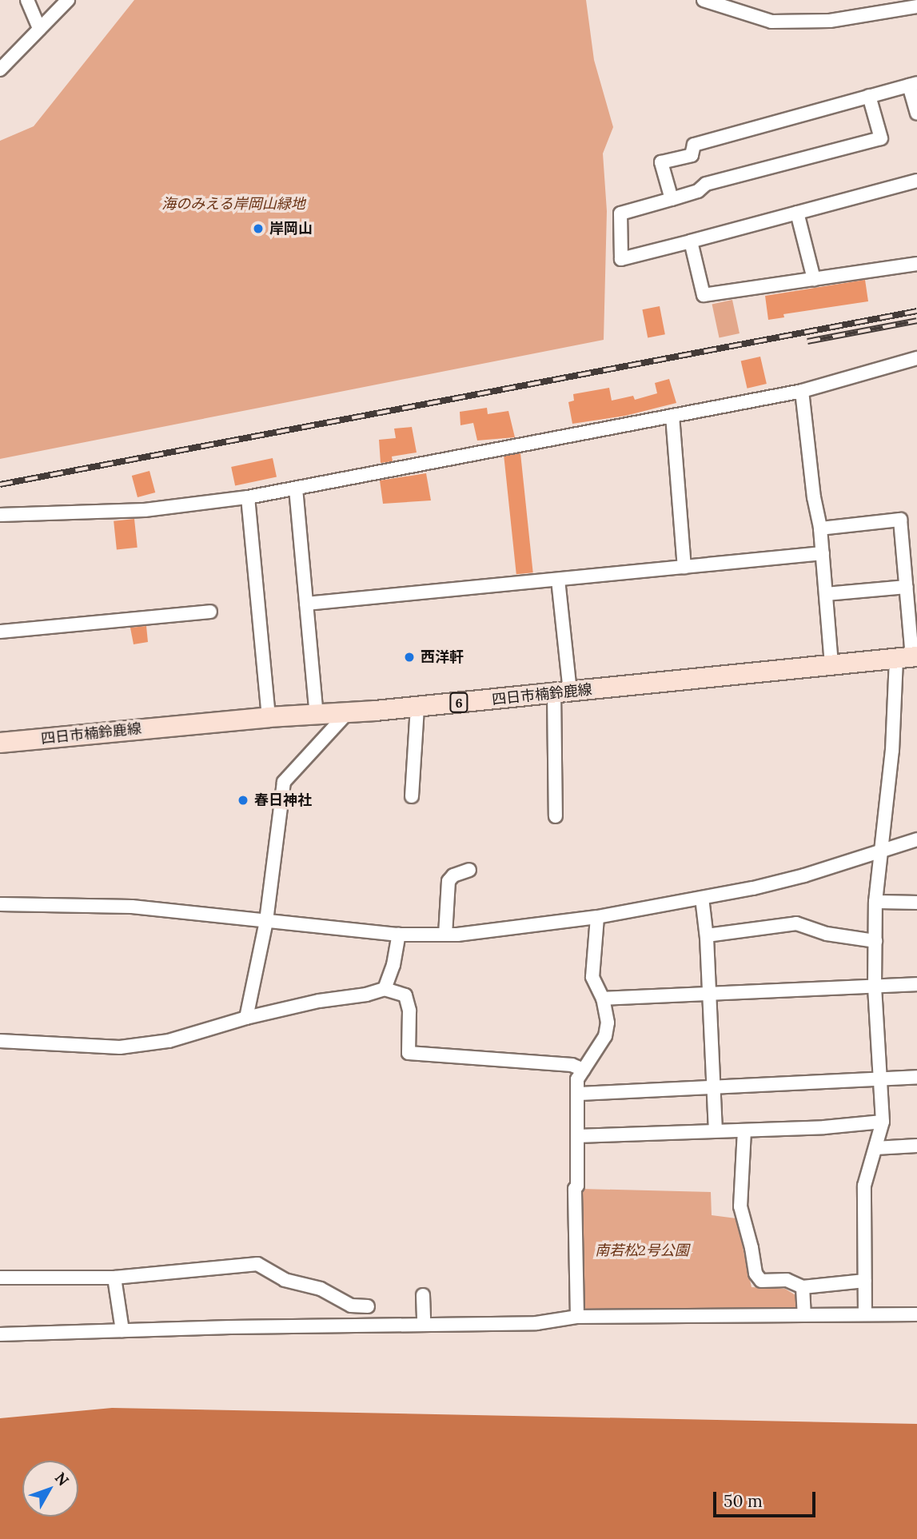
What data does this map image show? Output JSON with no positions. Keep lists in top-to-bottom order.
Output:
{
  "streets": {
    "main road": ["四日市楠鈴鹿線", "6"]
  },
  "parks": ["海のみえる岸岡山緑地", "南若松2号公園"],
  "places": ["岸岡山", "西洋軒", "春日神社"],
  "scale_bar": "50 m",
  "north": "top right"
}
